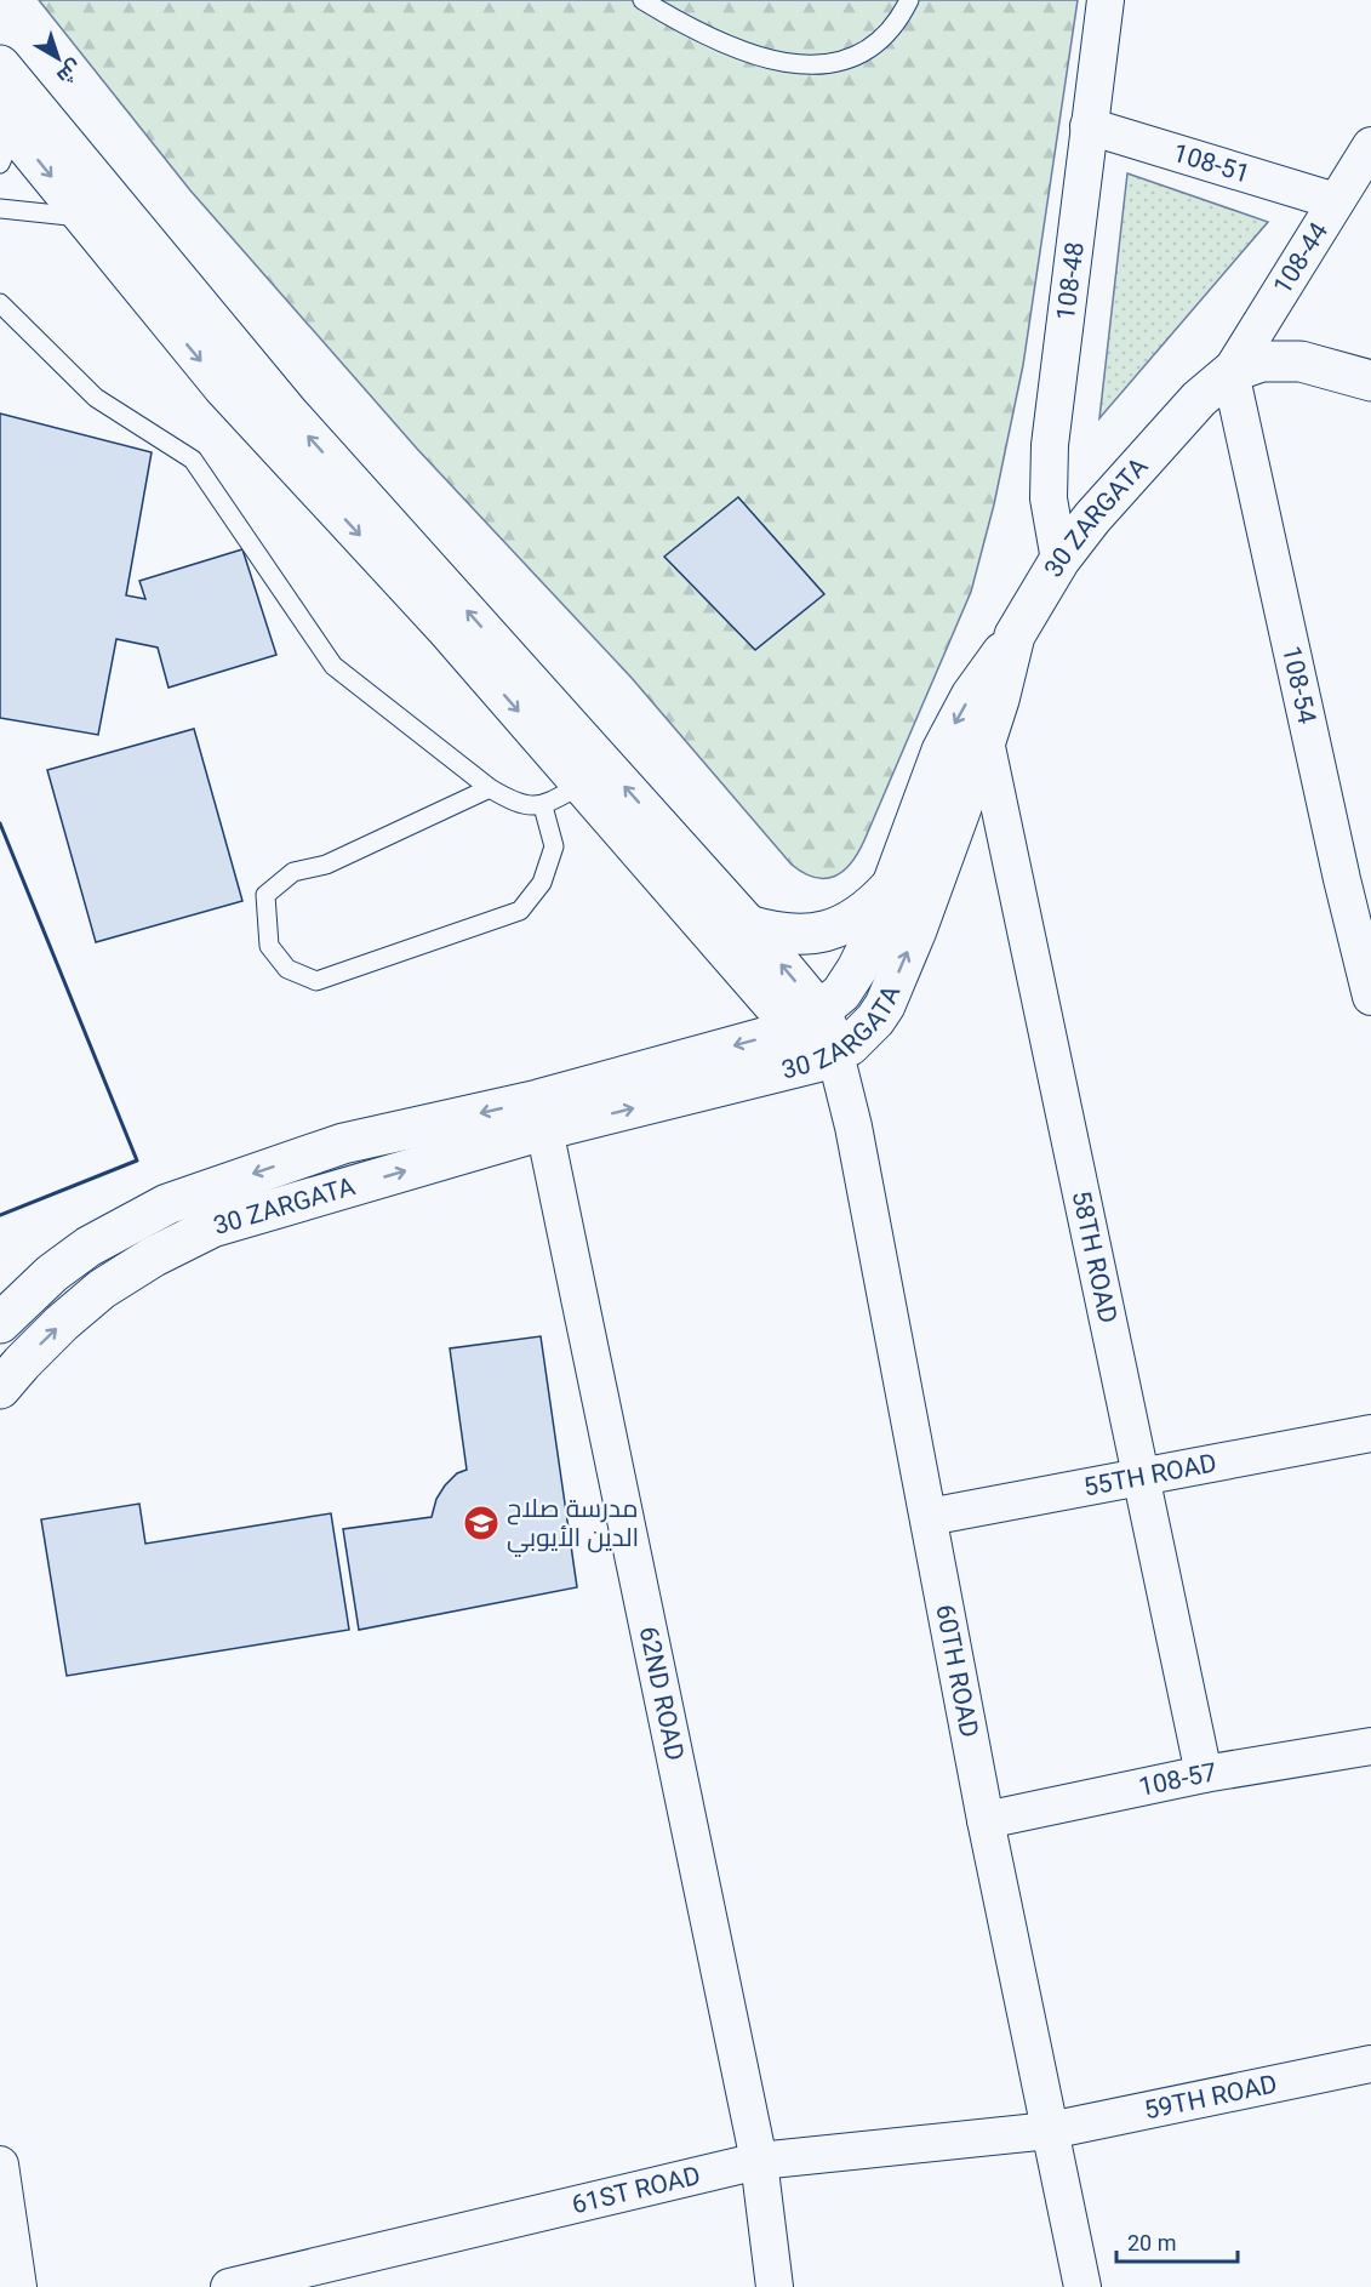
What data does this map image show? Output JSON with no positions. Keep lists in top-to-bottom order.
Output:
{
  "streets": {
    "street": [
      "108-51",
      "108-44",
      "108-48",
      "30 ZARGATA",
      "108-54",
      "58TH ROAD",
      "55TH ROAD",
      "60TH ROAD",
      "62ND ROAD",
      "108-57",
      "59TH ROAD",
      "61ST ROAD"
    ]
  },
  "crossings": [
    ["108-51", "108-44"],
    ["108-51", "108-48"],
    ["108-44", "30 ZARGATA"],
    ["108-44", "108-54"],
    ["108-48", "30 ZARGATA"],
    ["30 ZARGATA", "108-54"],
    ["30 ZARGATA", "58TH ROAD"],
    ["30 ZARGATA", "60TH ROAD"],
    ["30 ZARGATA", "62ND ROAD"],
    ["58TH ROAD", "55TH ROAD"],
    ["58TH ROAD", "108-57"],
    ["55TH ROAD", "60TH ROAD"],
    ["60TH ROAD", "108-57"],
    ["60TH ROAD", "59TH ROAD"],
    ["60TH ROAD", "61ST ROAD"],
    ["62ND ROAD", "61ST ROAD"],
    ["59TH ROAD", "61ST ROAD"]
  ],
  "places": {
    "school or university": ["مدرسة صلاح الدين الأيوبي"]
  },
  "scale_bar": "20 m",
  "north": "bottom right"
}
